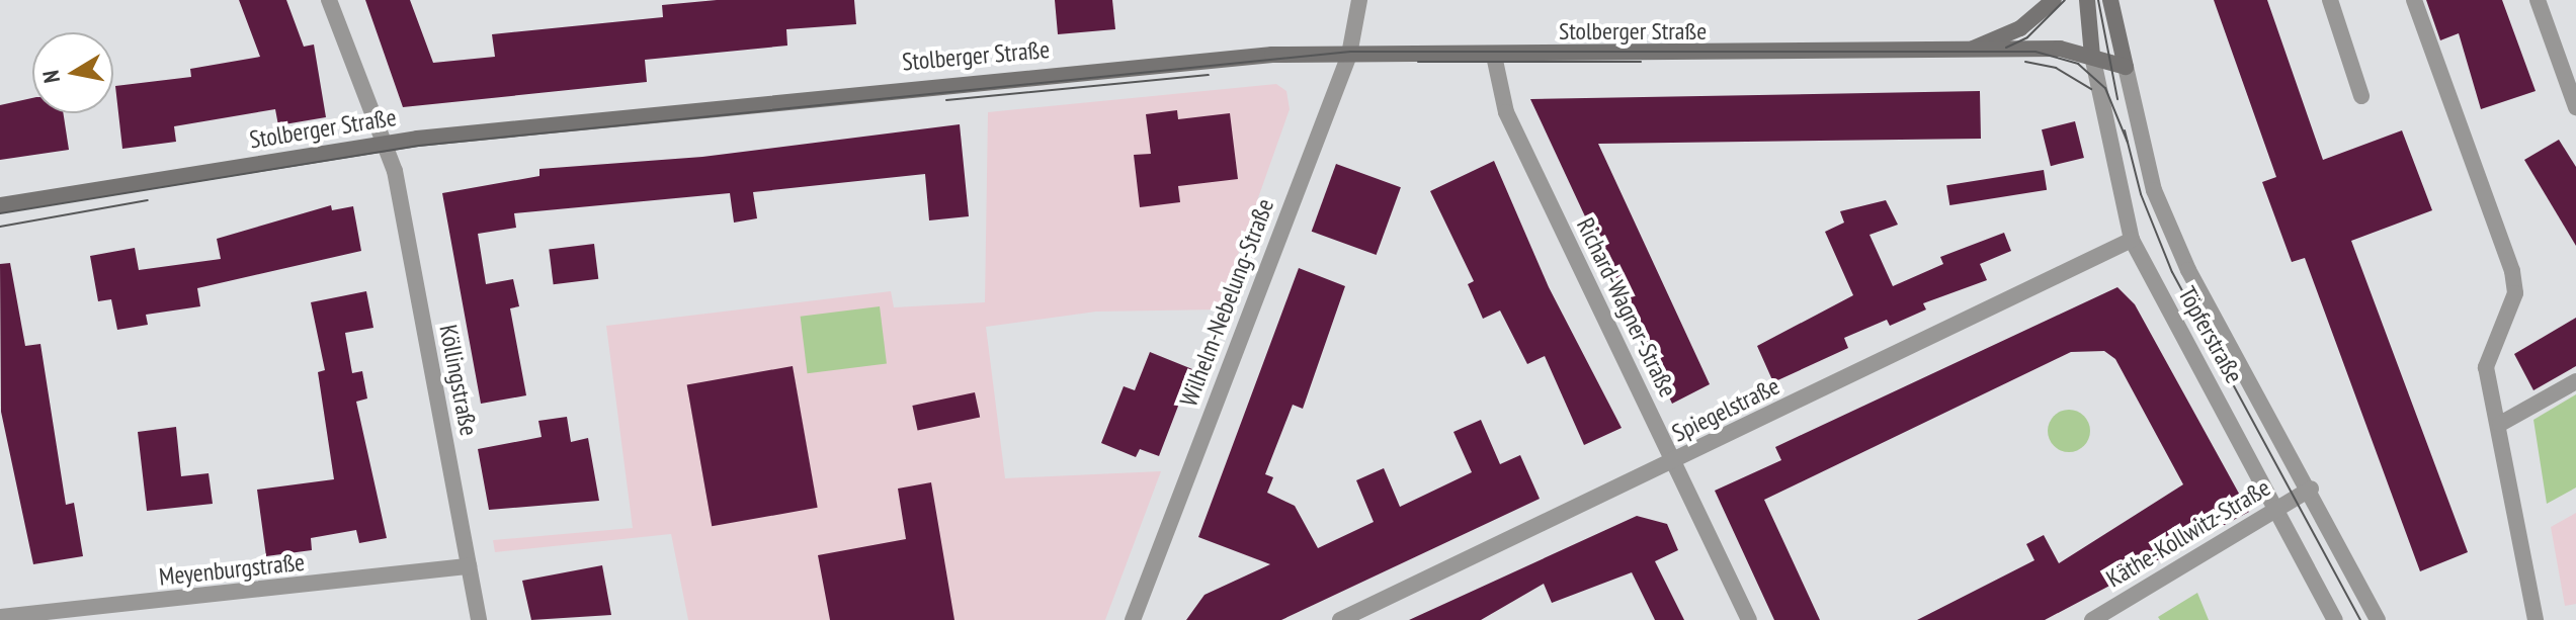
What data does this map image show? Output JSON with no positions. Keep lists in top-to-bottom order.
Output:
{
  "streets": {
    "main road": ["Stolberger Straße"],
    "street": [
      "Wilhelm-Nebelung-Straße",
      "Richard-Wagner-Straße",
      "Töpferstraße",
      "Köllingstraße",
      "Spiegelstraße",
      "Käthe-Kollwitz-Straße",
      "Meyenburgstraße"
    ]
  },
  "crossings": [
    ["Stolberger Straße", "Wilhelm-Nebelung-Straße"],
    ["Stolberger Straße", "Richard-Wagner-Straße"],
    ["Stolberger Straße", "Töpferstraße"],
    ["Stolberger Straße", "Köllingstraße"],
    ["Richard-Wagner-Straße", "Spiegelstraße"],
    ["Töpferstraße", "Spiegelstraße"],
    ["Töpferstraße", "Käthe-Kollwitz-Straße"],
    ["Köllingstraße", "Meyenburgstraße"]
  ],
  "north": "left"
}
